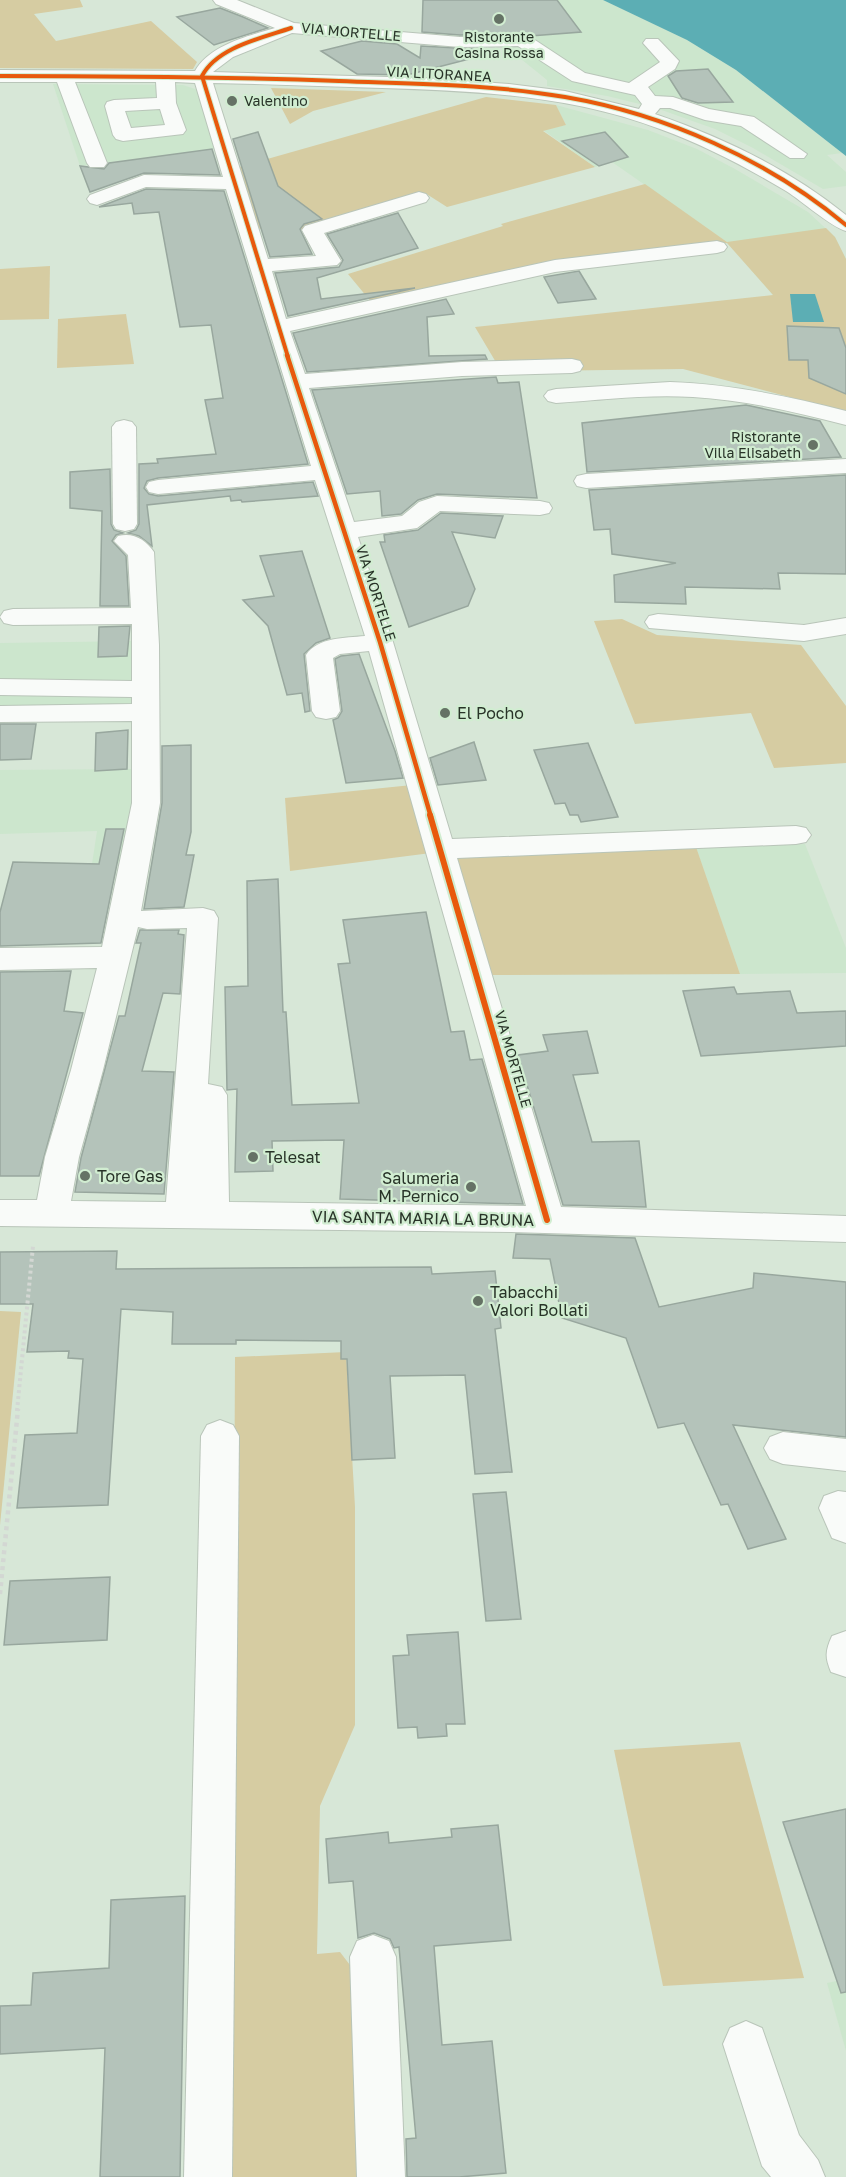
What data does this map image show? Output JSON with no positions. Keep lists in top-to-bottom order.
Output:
{
  "streets": {
    "street": ["VIA MORTELLE", "VIA LITORANEA", "VIA SANTA MARIA LA BRUNA"]
  },
  "crossings": [
    ["VIA MORTELLE", "VIA LITORANEA"],
    ["VIA MORTELLE", "VIA SANTA MARIA LA BRUNA"]
  ],
  "places": [
    "Ristorante Casina Rossa",
    "Valentino",
    "Ristorante Villa Elisabeth",
    "El Pocho",
    "Telesat",
    "Tore Gas",
    "Salumeria M. Pernico",
    "Tabacchi Valori Bollati"
  ]
}
